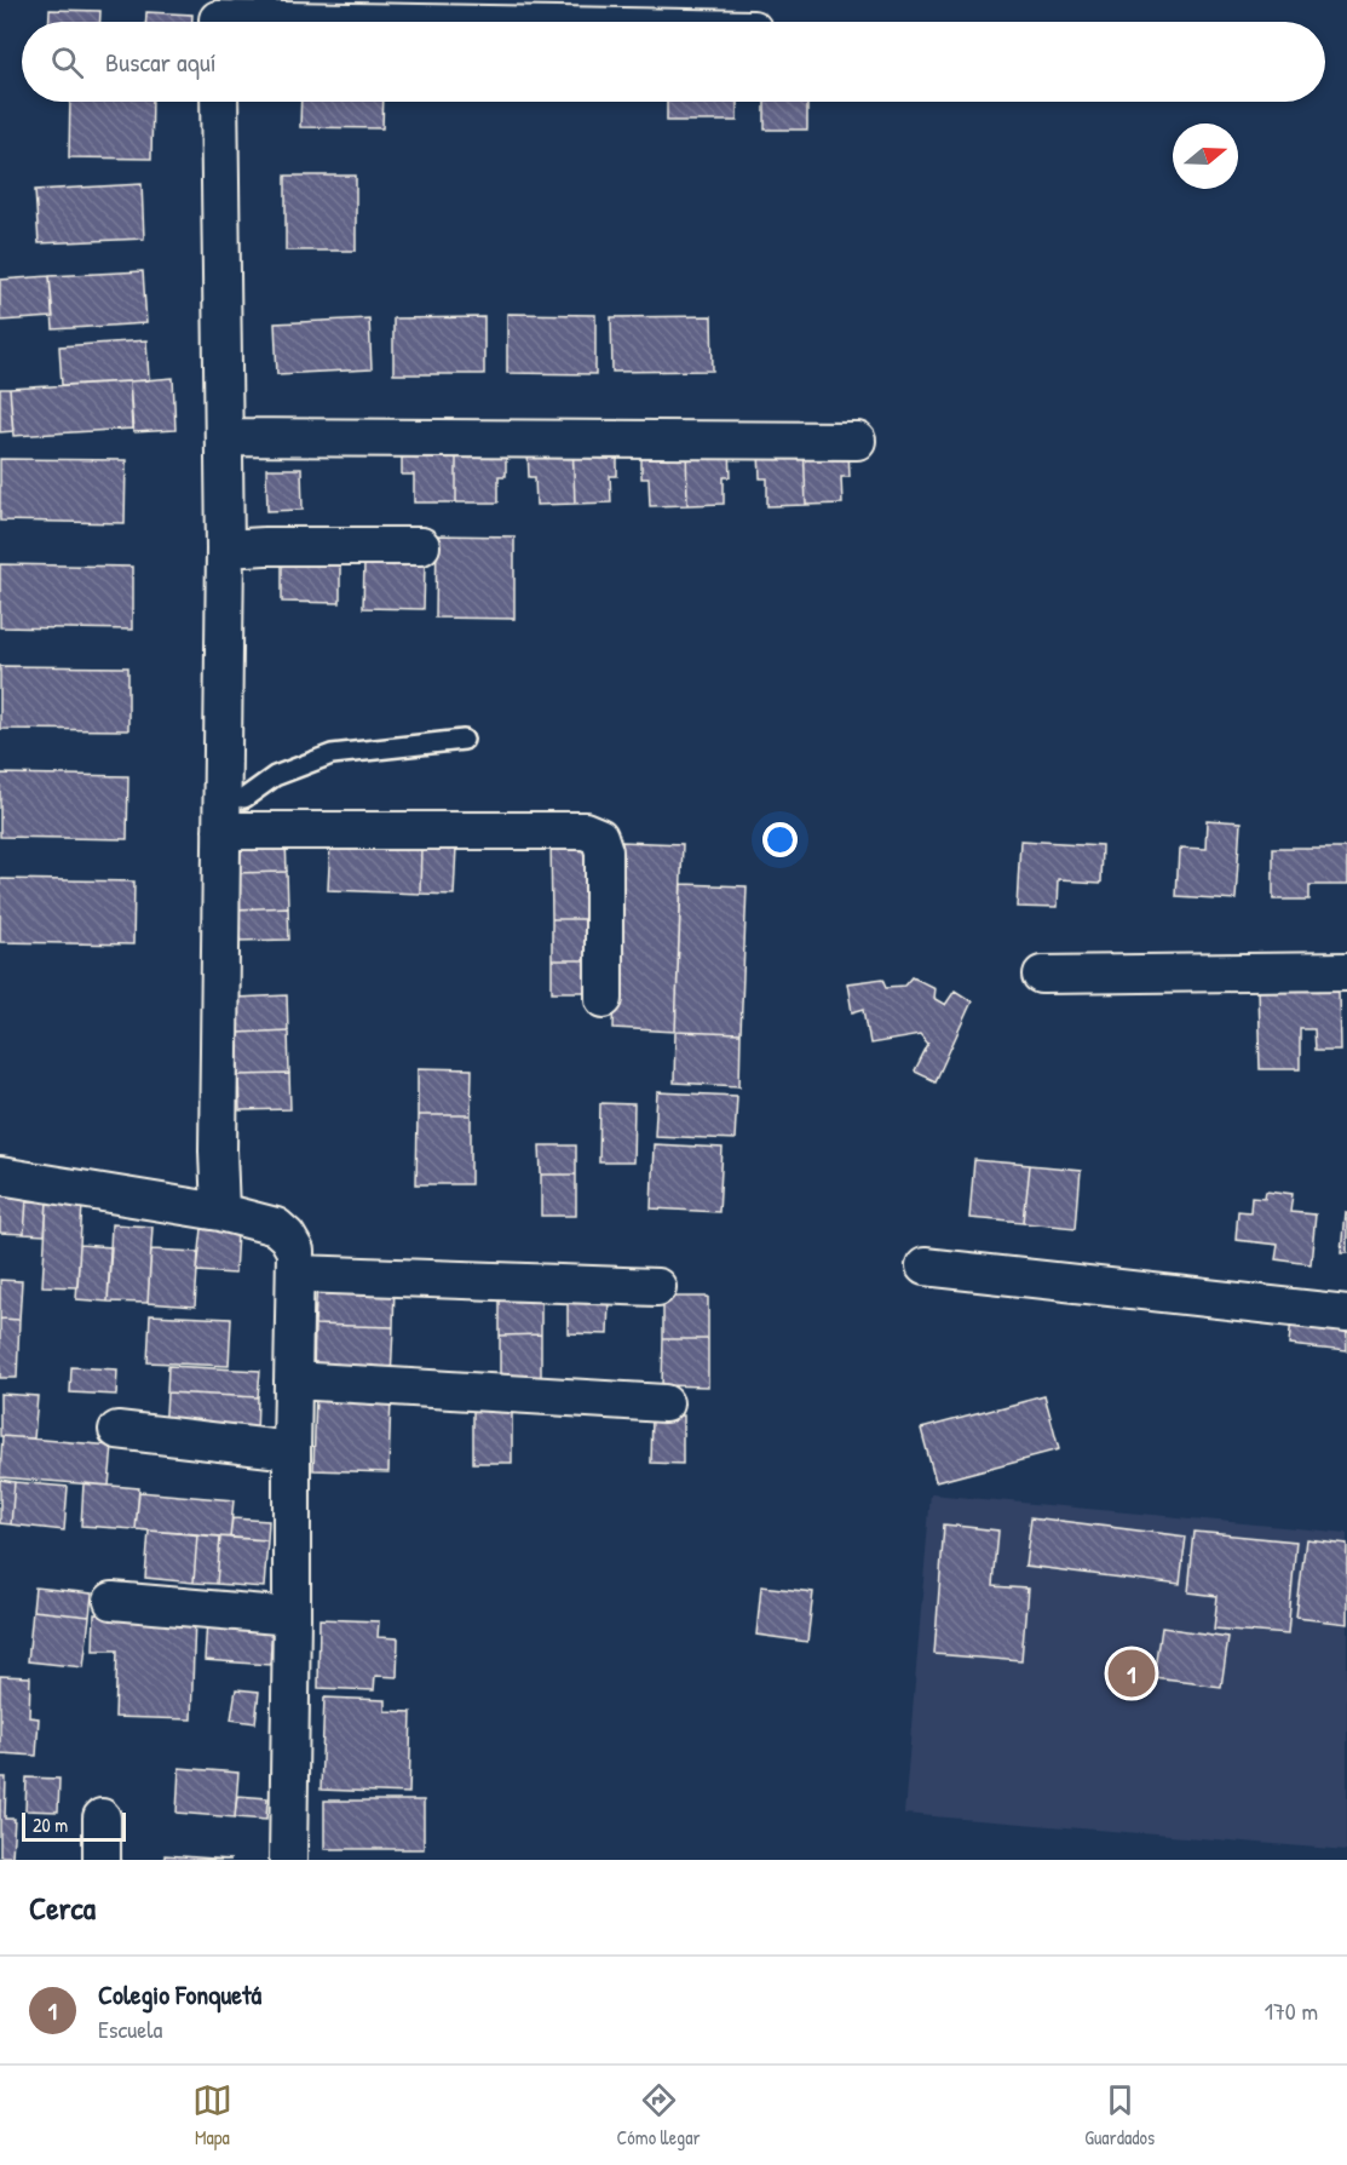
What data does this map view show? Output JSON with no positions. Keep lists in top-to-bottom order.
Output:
{
  "scale_bar": "20 m",
  "north": "right",
  "page": {
    "search": "Buscar aquí",
    "pins": "1",
    "scale": "20 m",
    "heading": "Cerca",
    "list": [
      {
        "mark": "1",
        "name": "Colegio Fonquetá",
        "note": "Escuela",
        "value": "170 m"
      }
    ],
    "nav": ["Mapa", "Cómo llegar", "Guardados"]
  }
}
